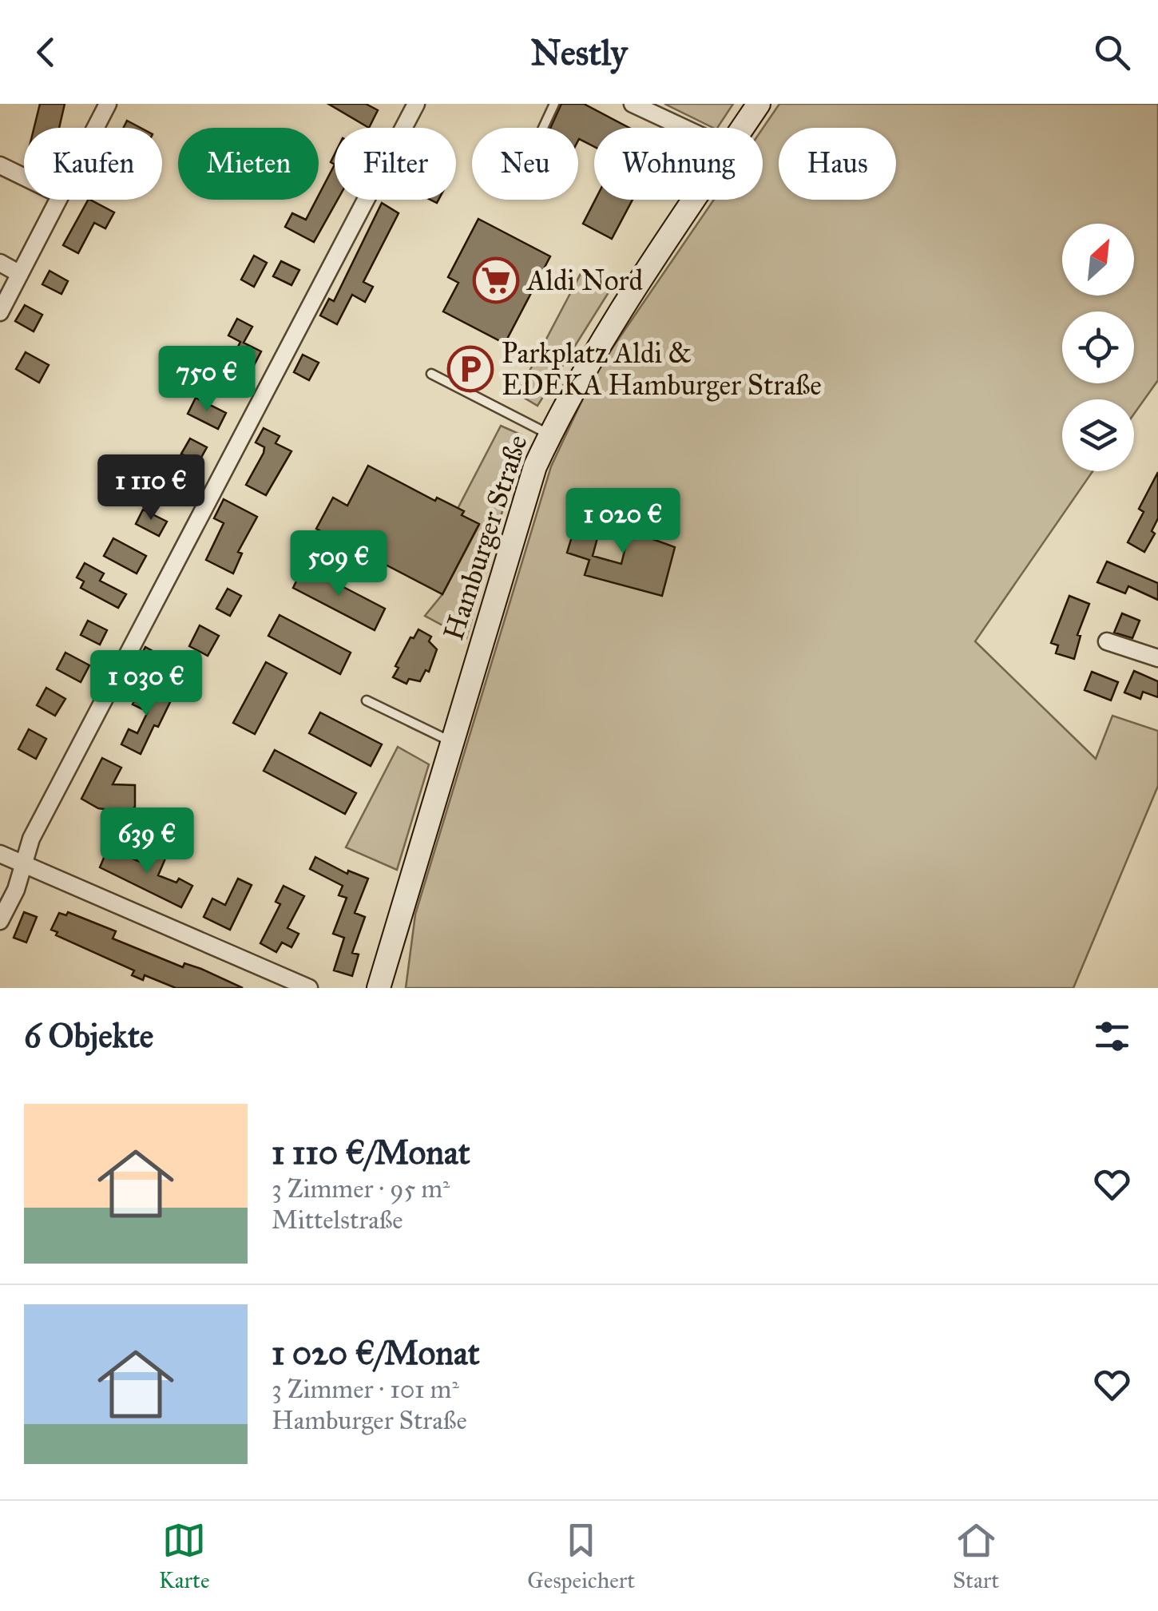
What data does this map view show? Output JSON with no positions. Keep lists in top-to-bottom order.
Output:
{
  "streets": {
    "main road": ["Hamburger Straße"]
  },
  "places": {
    "supermarket": ["Aldi Nord"],
    "parking": ["Parkplatz Aldi & EDEKA Hamburger Straße"]
  },
  "north": "top right",
  "page": {
    "header": "Nestly",
    "chip": [
      "Kaufen",
      "Mieten",
      "Filter",
      "Neu",
      "Wohnung",
      "Haus"
    ],
    "price": [
      "750 €",
      "1 110 €",
      "1 020 €",
      "509 €",
      "1 030 €",
      "639 €"
    ],
    "heading": "6 Objekte",
    "list": [
      {
        "name": "1 110 €/Monat",
        "note": "3 Zimmer · 95 m² · Mittelstraße"
      },
      {
        "name": "1 020 €/Monat",
        "note": "3 Zimmer · 101 m² · Hamburger Straße"
      }
    ],
    "tabs": ["Karte", "Gespeichert", "Start"]
  }
}
